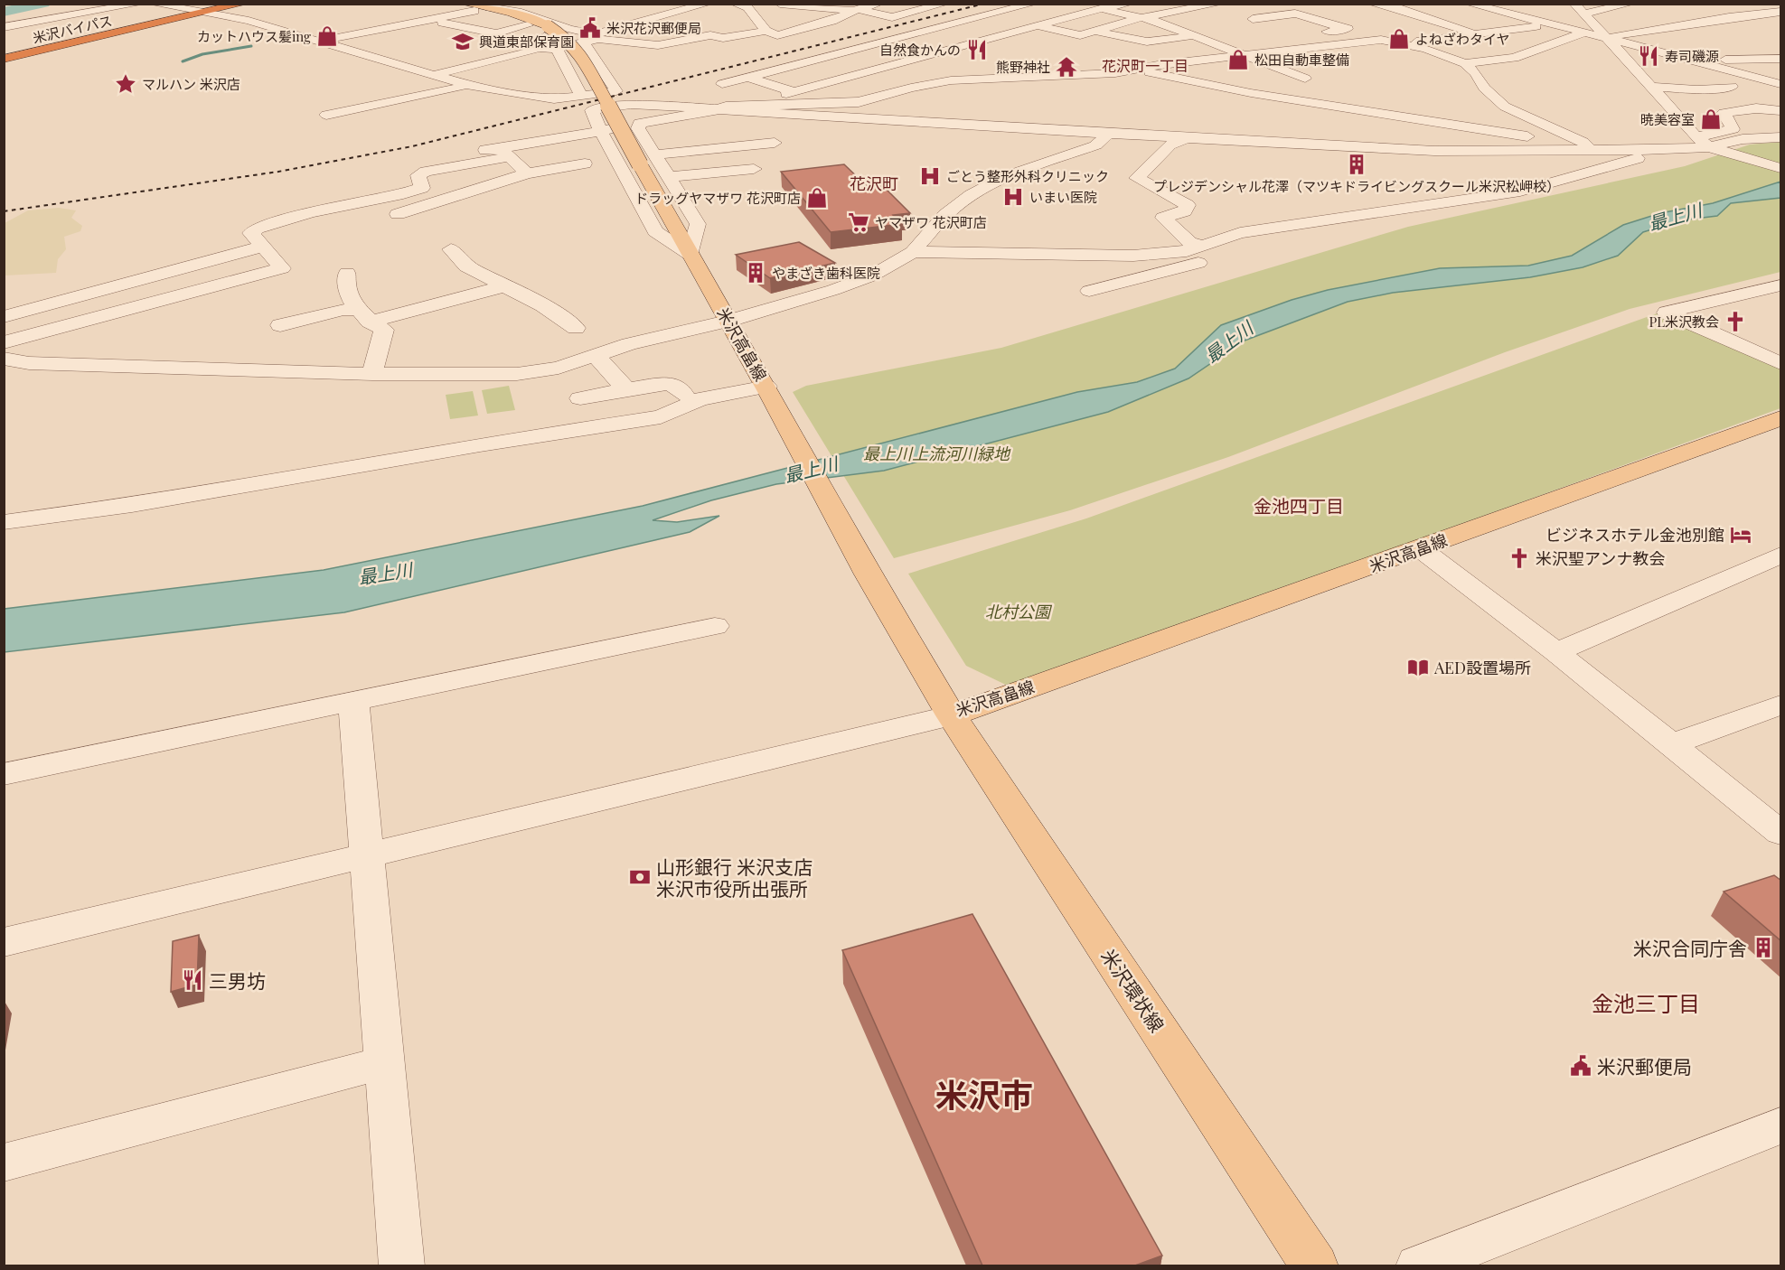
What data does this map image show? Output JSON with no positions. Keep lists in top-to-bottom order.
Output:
{
  "streets": {
    "highway": ["米沢バイパス"],
    "main road": ["米沢高畠線", "米沢環状線"]
  },
  "crossings": [
    ["米沢高畠線", "米沢環状線"]
  ],
  "districts": [
    "花沢町一丁目",
    "花沢町",
    "金池四丁目",
    "金池三丁目",
    "米沢市"
  ],
  "water": ["最上川"],
  "parks": ["最上川上流河川緑地", "北村公園"],
  "places": {
    "public building": ["米沢花沢郵便局", "米沢郵便局"],
    "shop": [
      "カットハウス髪ing",
      "よねざわタイヤ",
      "松田自動車整備",
      "暁美容室",
      "ドラッグヤマザワ 花沢町店"
    ],
    "school or university": ["興道東部保育園"],
    "restaurant": ["自然食かんの", "寿司磯源", "三男坊"],
    "temple": ["熊野神社"],
    "place": ["マルハン 米沢店"],
    "building": ["プレジデンシャル花澤（マツキドライビングスクール米沢松岬校）", "やまざき歯科医院", "米沢合同庁舎"],
    "hospital": ["ごとう整形外科クリニック", "いまい医院"],
    "supermarket": ["ヤマザワ 花沢町店"],
    "church": ["PL米沢教会", "米沢聖アンナ教会"],
    "hotel": ["ビジネスホテル金池別館"],
    "library": ["AED設置場所"],
    "bank": ["山形銀行 米沢支店 米沢市役所出張所"]
  }
}
